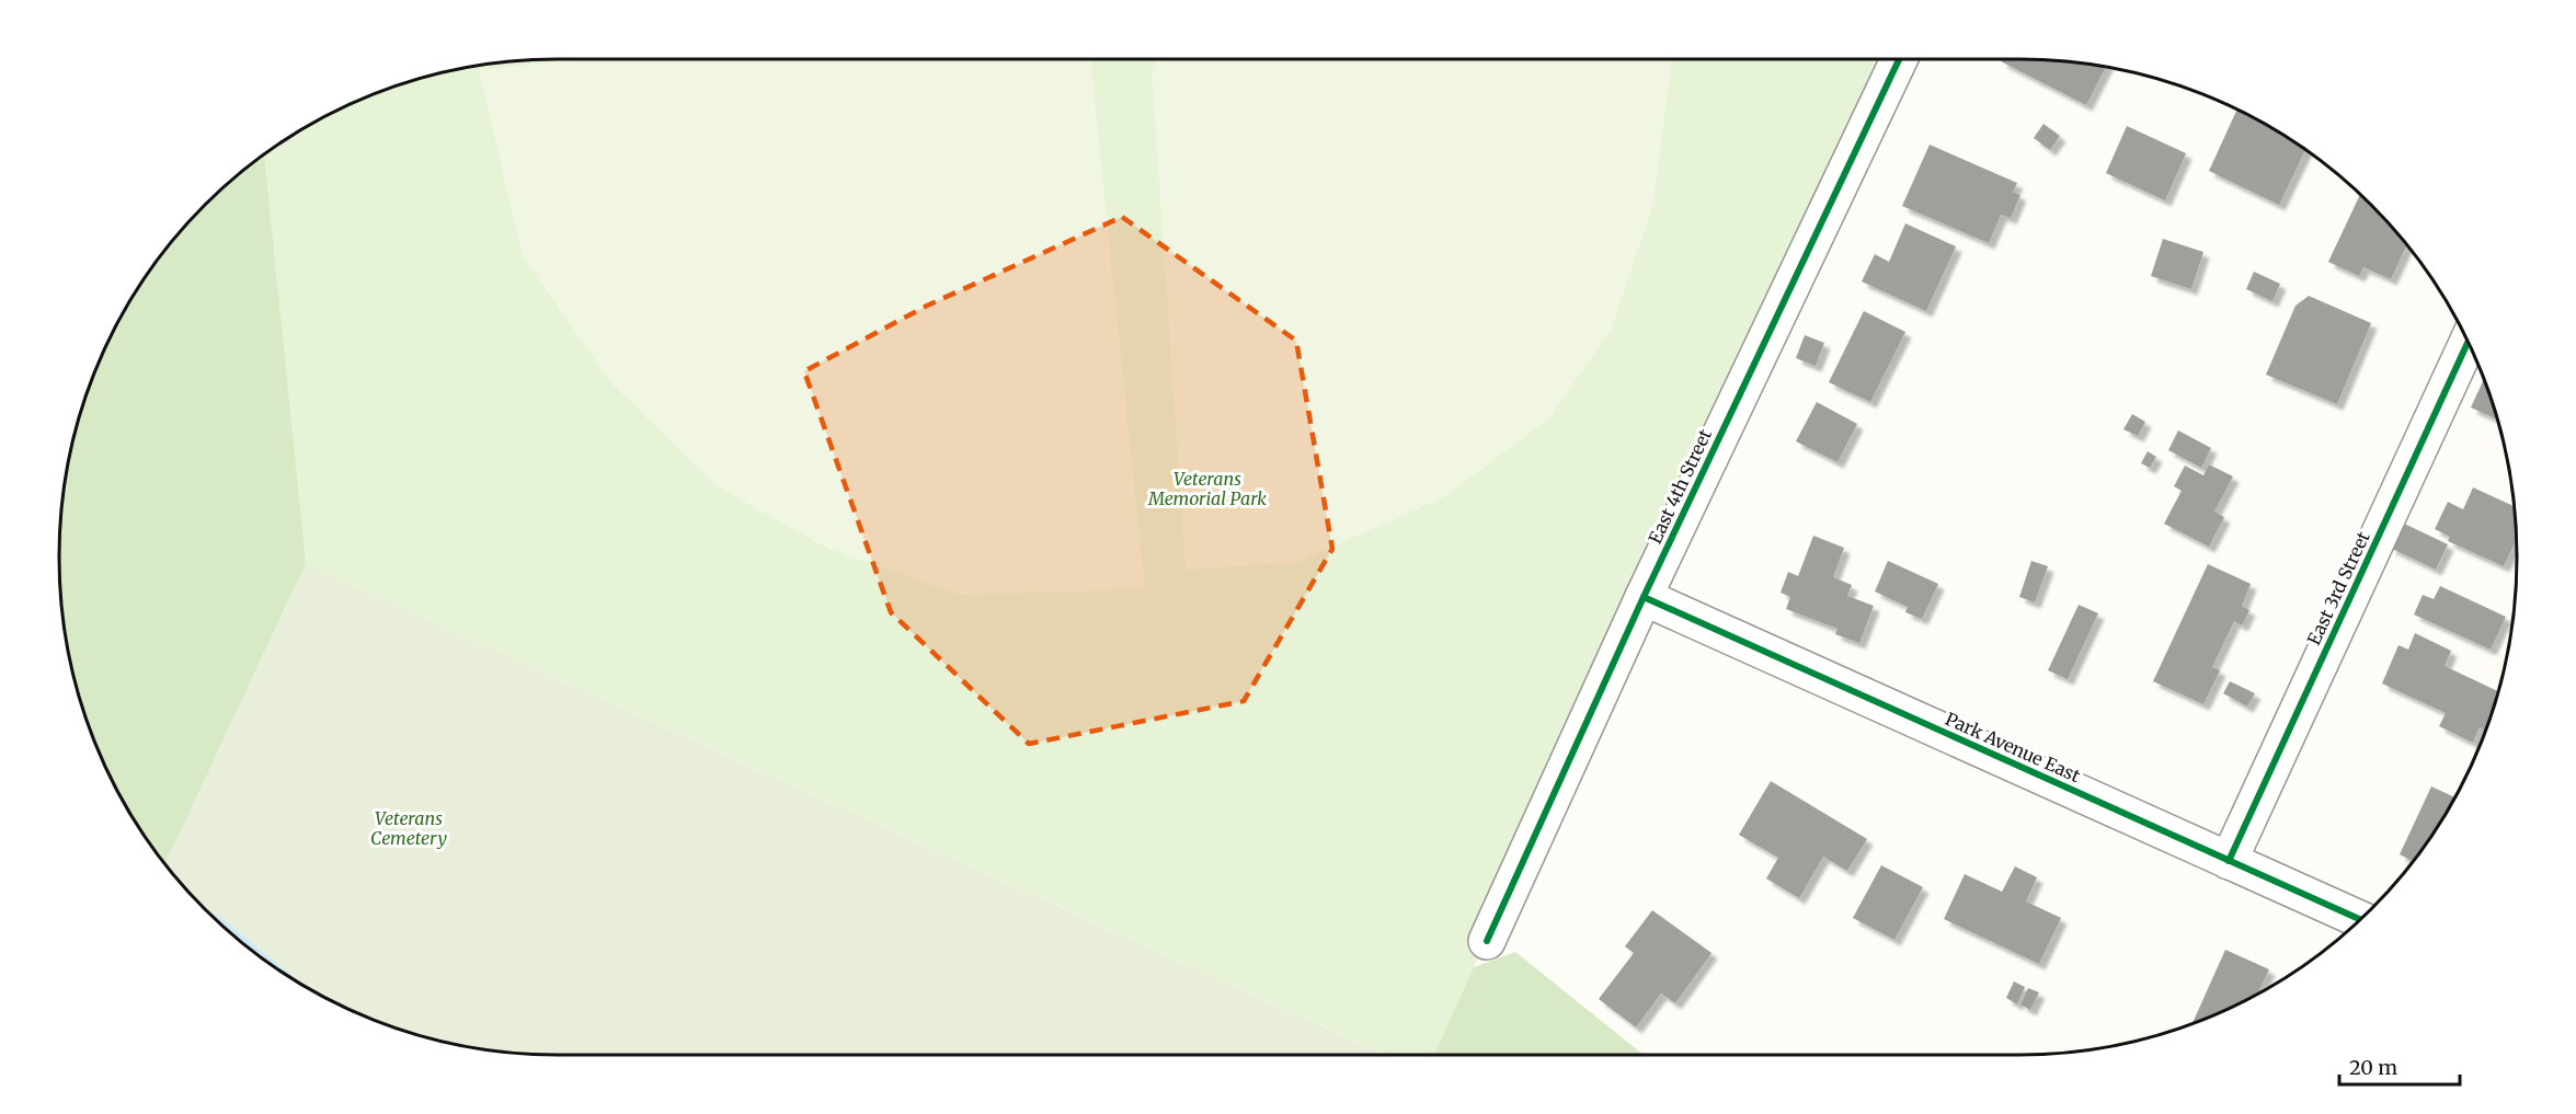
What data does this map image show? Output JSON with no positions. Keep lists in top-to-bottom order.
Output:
{
  "streets": {
    "street": ["East 4th Street", "East 3rd Street", "Park Avenue East"]
  },
  "crossings": [
    ["East 4th Street", "Park Avenue East"],
    ["East 3rd Street", "Park Avenue East"]
  ],
  "parks": ["Veterans Memorial Park", "Veterans Cemetery"],
  "scale_bar": "20 m"
}
